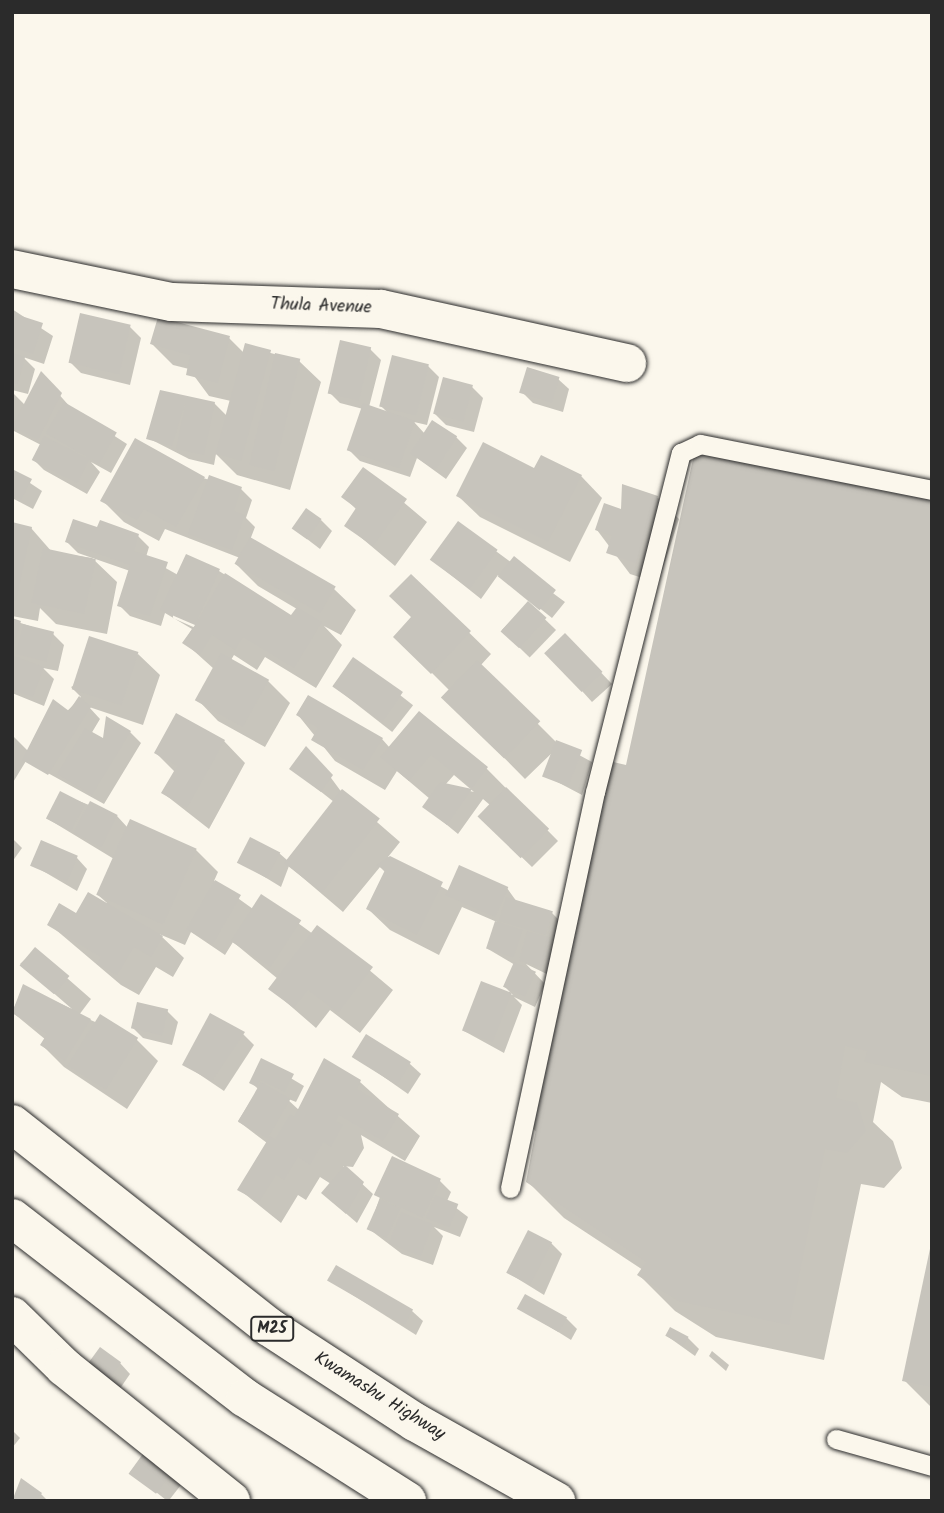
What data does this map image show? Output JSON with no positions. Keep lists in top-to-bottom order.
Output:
{
  "streets": {
    "main road": ["Thula Avenue", "M25", "Kwamashu Highway"]
  }
}
